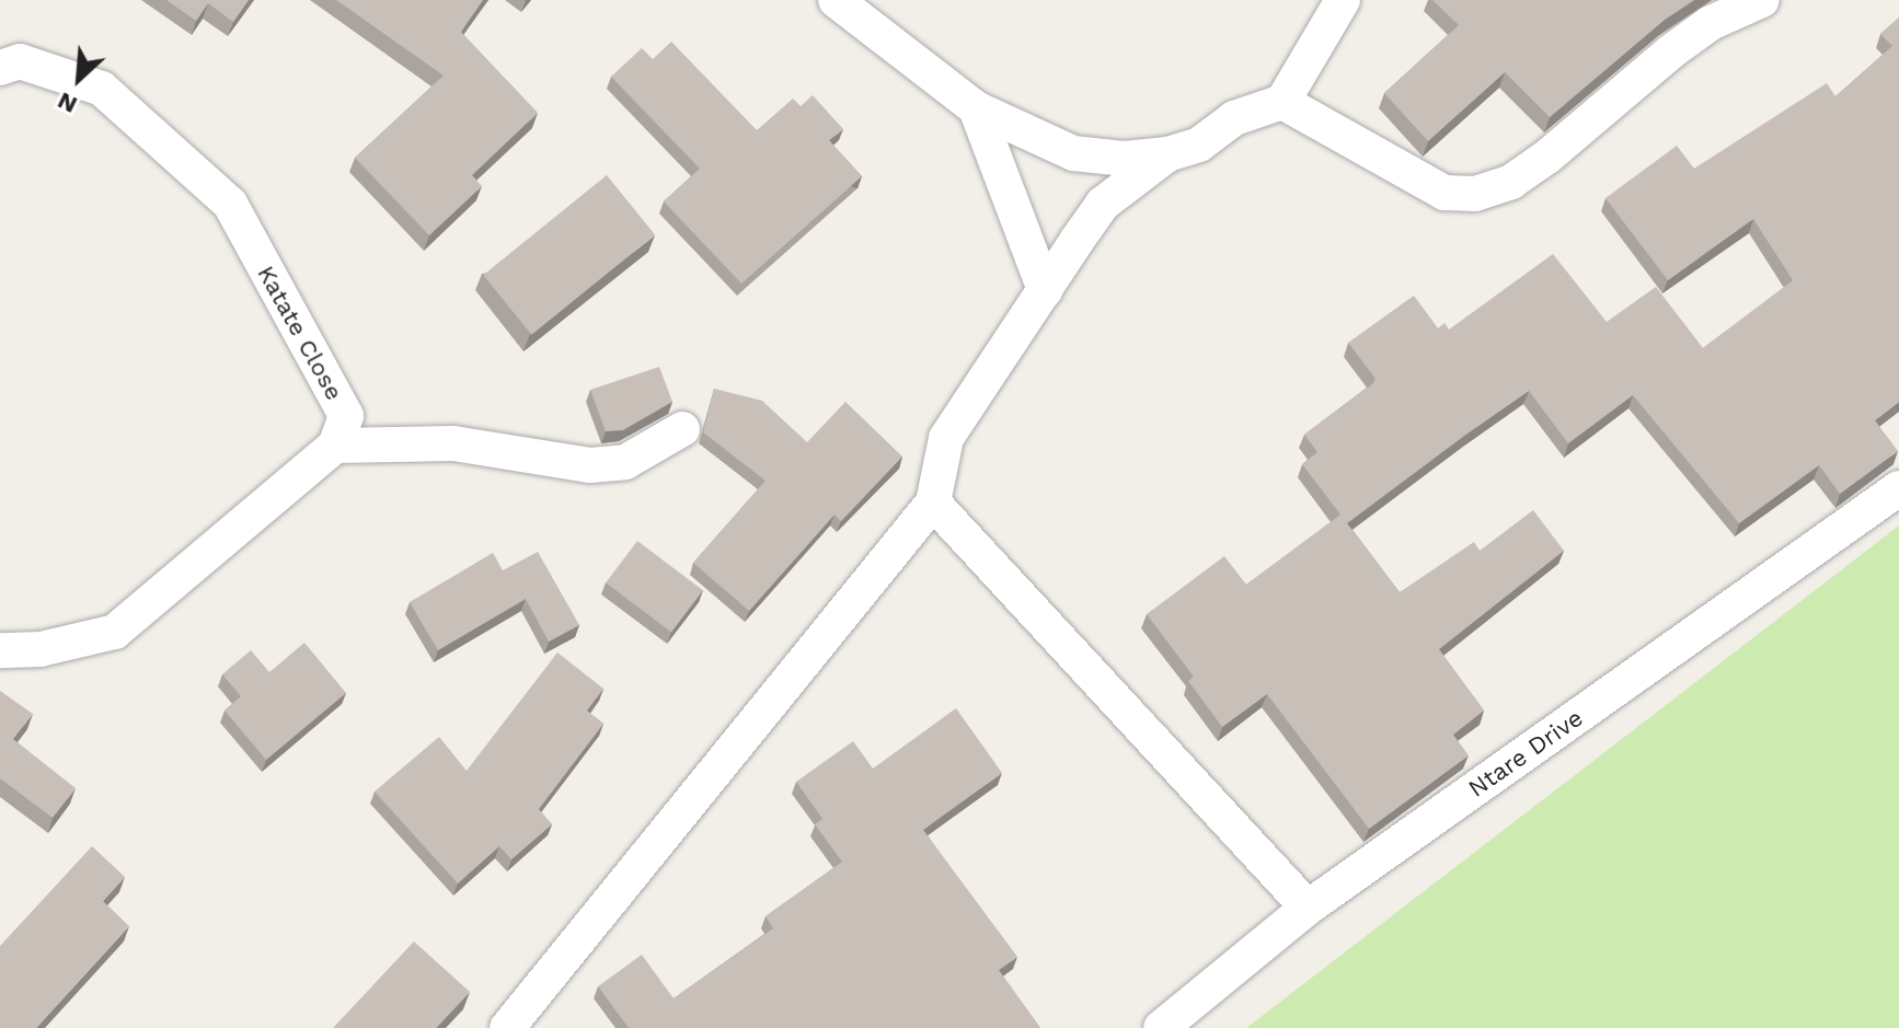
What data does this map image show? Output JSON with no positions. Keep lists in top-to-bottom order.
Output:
{
  "streets": {
    "street": ["Katate Close", "Ntare Drive"]
  },
  "north": "bottom left"
}
